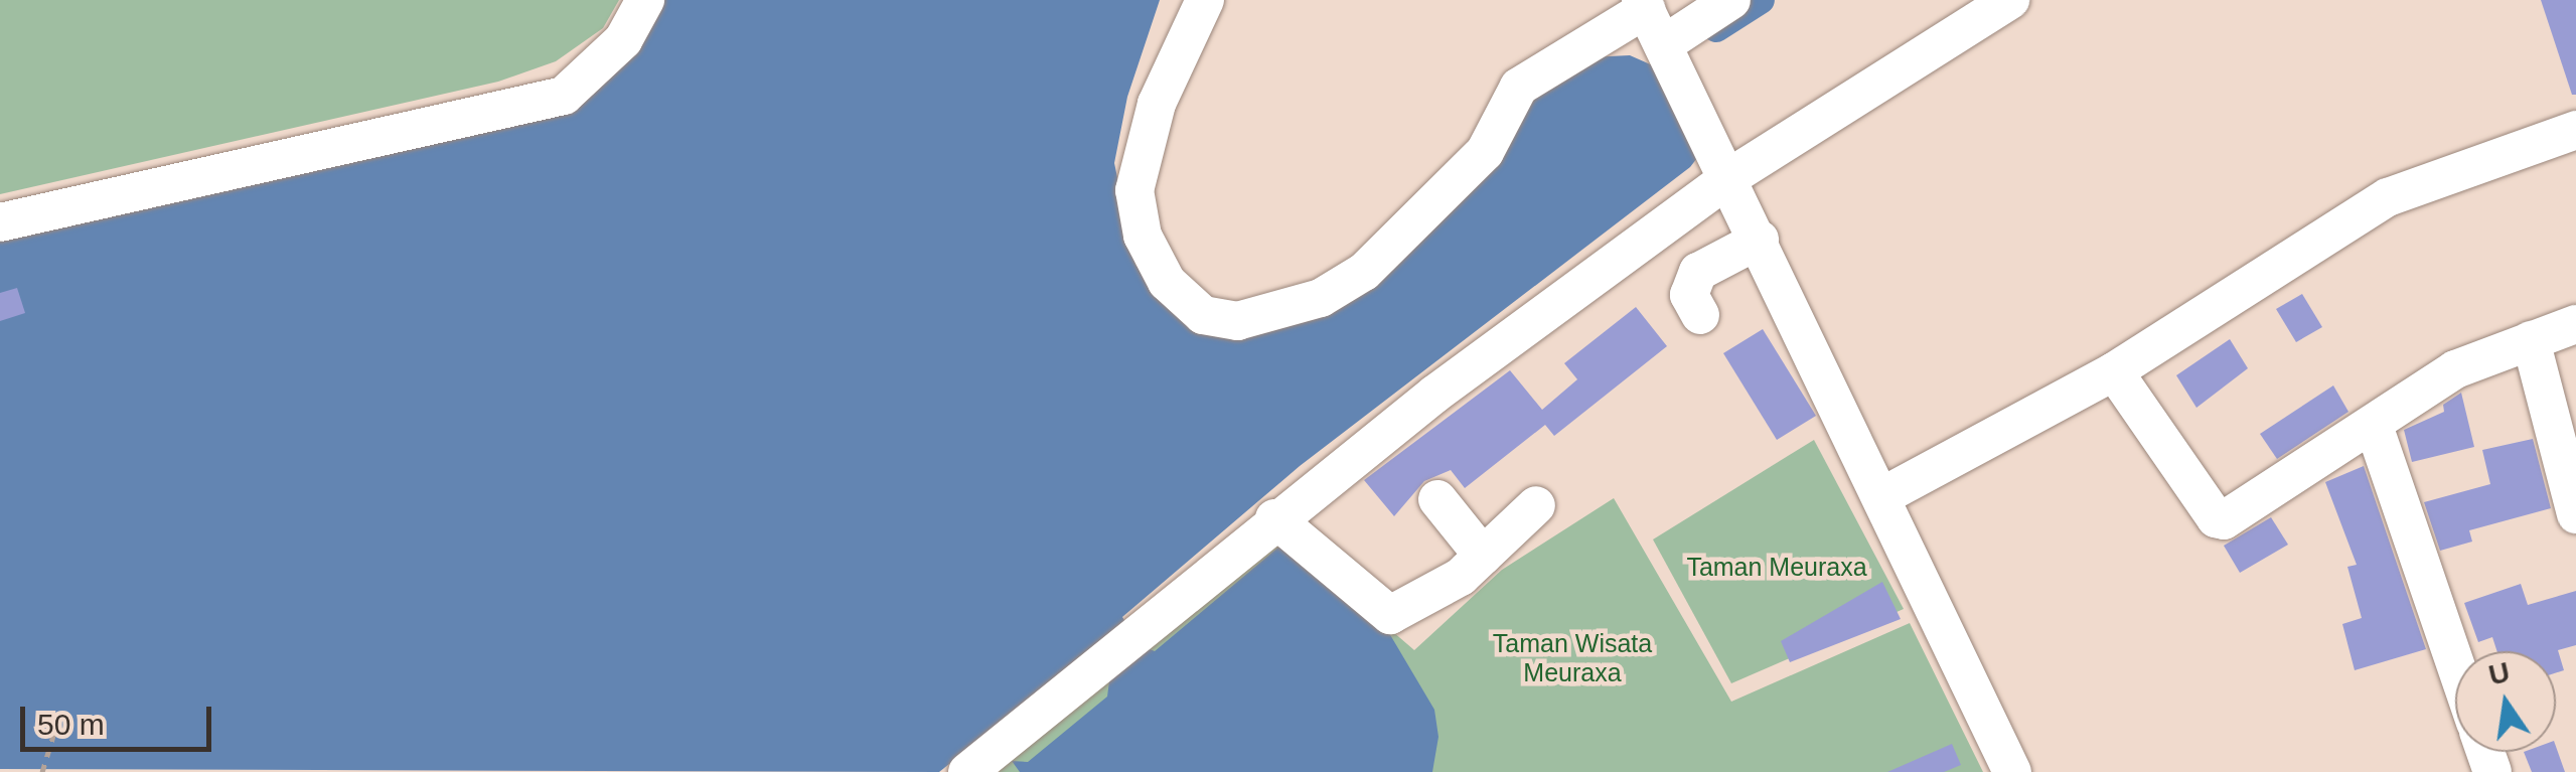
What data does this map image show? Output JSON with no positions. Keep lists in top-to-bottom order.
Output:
{
  "parks": ["Taman Meuraxa", "Taman Wisata Meuraxa"],
  "scale_bar": "50 m",
  "north": "top"
}
